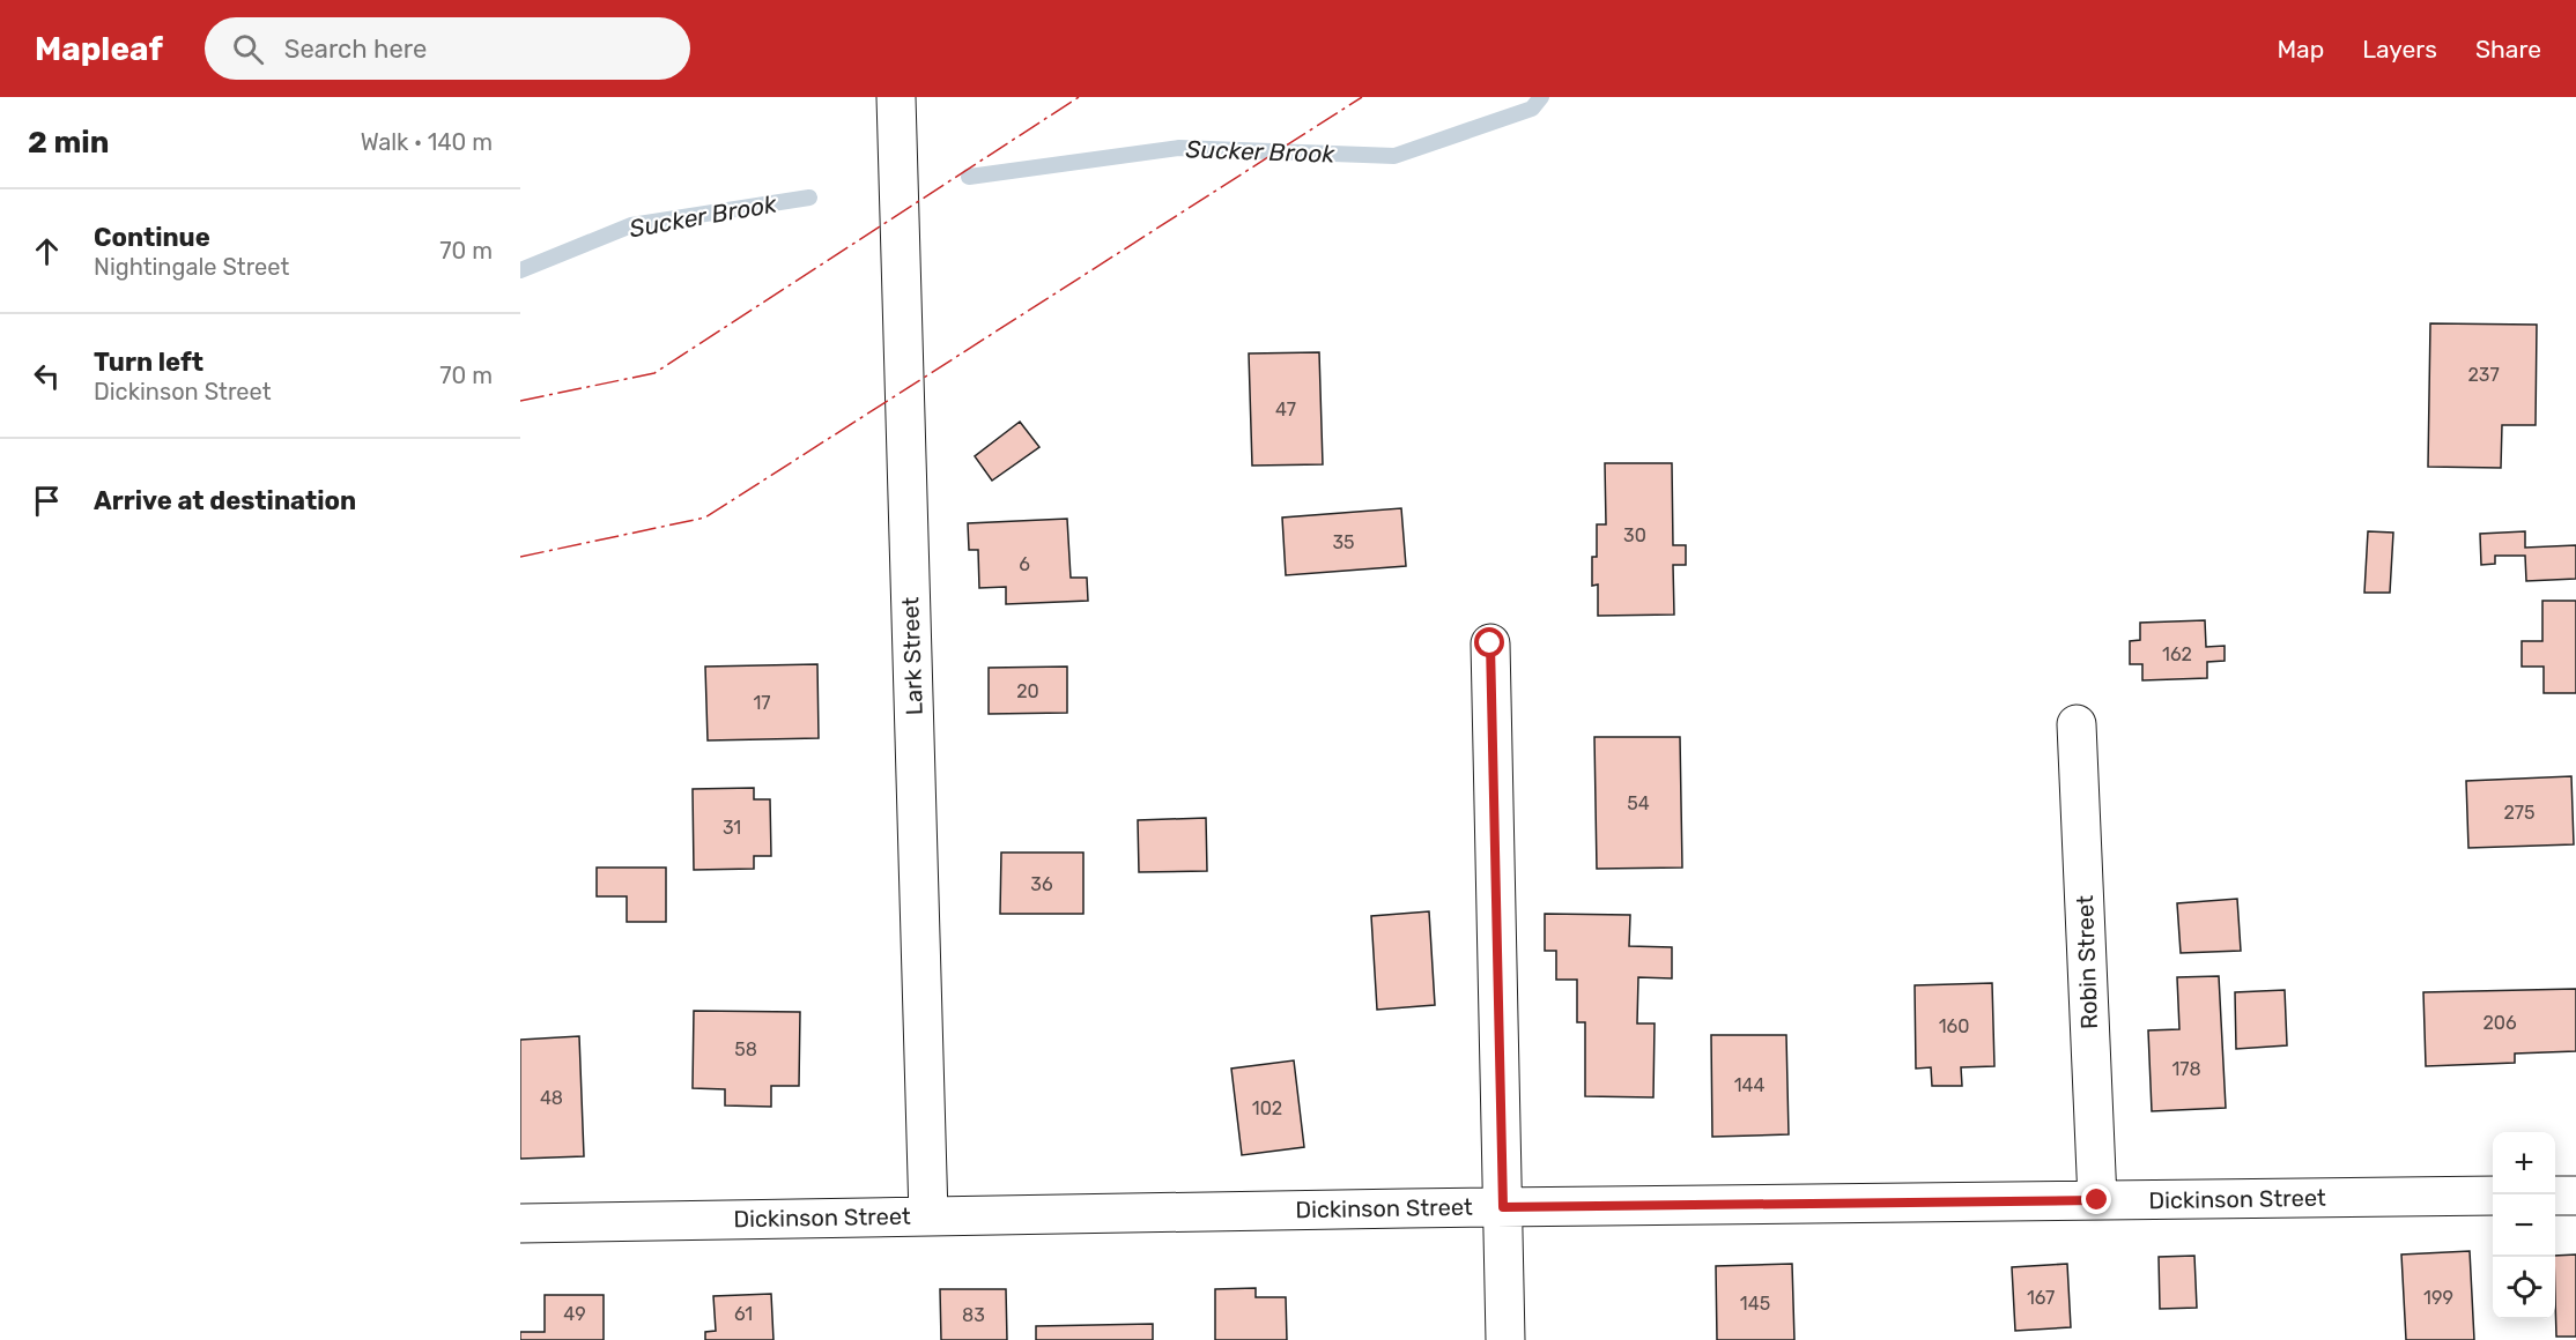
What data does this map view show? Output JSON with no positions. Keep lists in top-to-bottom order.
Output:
{
  "streets": {
    "street": ["Lark Street", "Robin Street", "Dickinson Street"]
  },
  "crossings": [
    ["Lark Street", "Dickinson Street"],
    ["Robin Street", "Dickinson Street"]
  ],
  "water": ["Sucker Brook"],
  "house_numbers": [
    "237",
    "47",
    "30",
    "35",
    "6",
    "162",
    "20",
    "17",
    "54",
    "275",
    "31",
    "36",
    "206",
    "160",
    "58",
    "178",
    "144",
    "48",
    "102",
    "167",
    "199",
    "145",
    "49",
    "61",
    "83"
  ],
  "page": {
    "header": "Mapleaf",
    "search": "Search here",
    "nav": ["Map", "Layers", "Share"],
    "heading": ["2 min", "Walk · 140 m"],
    "list": [
      ["Continue", "Nightingale Street", "70 m"],
      ["Turn left", "Dickinson Street", "70 m"],
      "Arrive at destination"
    ],
    "map_buttons": ["+", "−"]
  }
}
